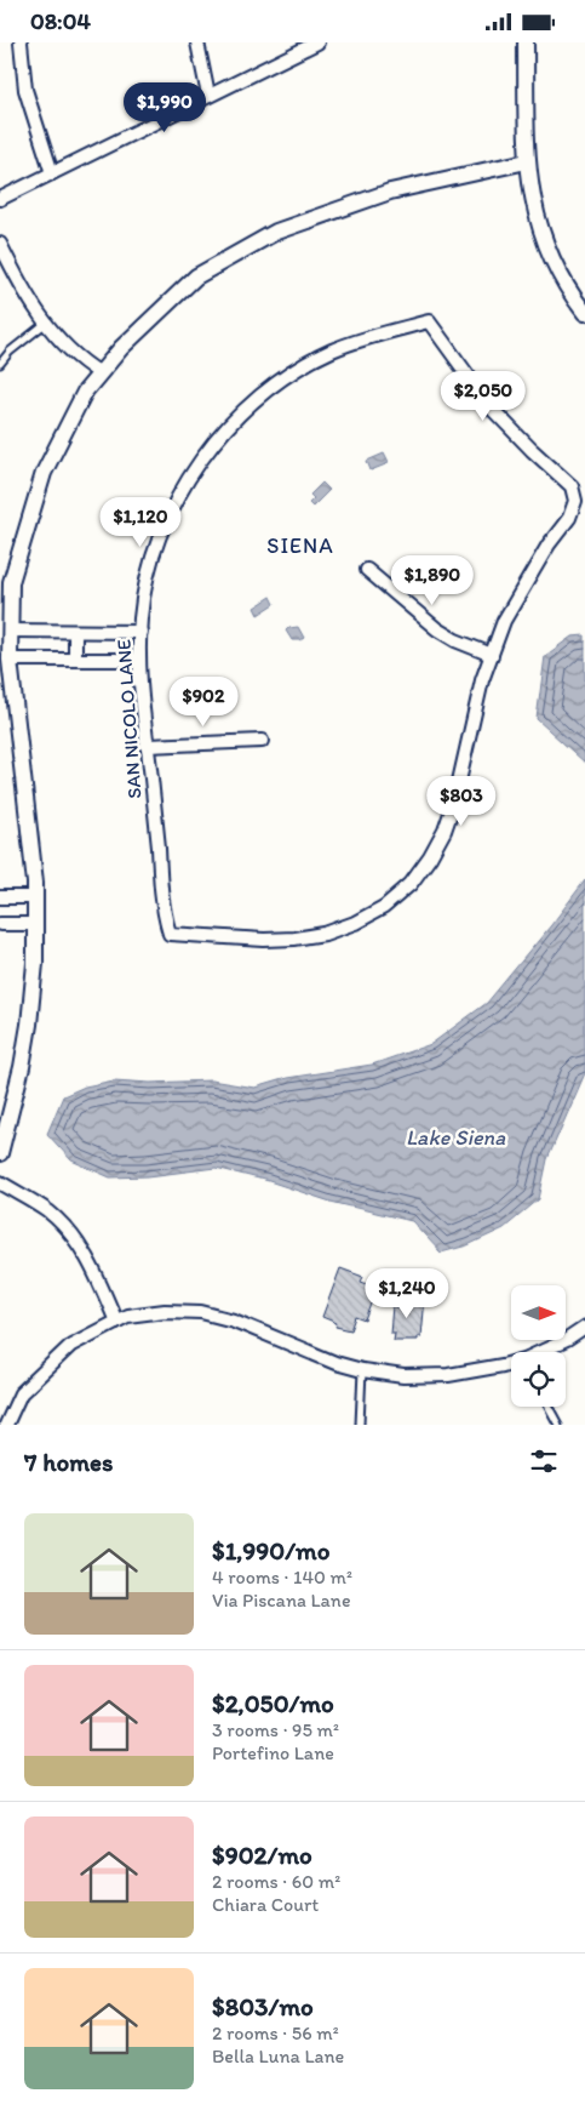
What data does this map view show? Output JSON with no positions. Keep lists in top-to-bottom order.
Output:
{
  "streets": {
    "street": ["SAN NICOLO LANE"]
  },
  "districts": ["SIENA"],
  "water": ["Lake Siena"],
  "north": "right",
  "page": {
    "status": "08:04",
    "price": [
      "$1,990",
      "$2,050",
      "$1,120",
      "$1,890",
      "$902",
      "$803",
      "$1,240"
    ],
    "heading": "7 homes",
    "list": [
      {
        "name": "$1,990/mo",
        "note": "4 rooms · 140 m² · Via Piscana Lane"
      },
      {
        "name": "$2,050/mo",
        "note": "3 rooms · 95 m² · Portefino Lane"
      },
      {
        "name": "$902/mo",
        "note": "2 rooms · 60 m² · Chiara Court"
      },
      {
        "name": "$803/mo",
        "note": "2 rooms · 56 m² · Bella Luna Lane"
      }
    ]
  }
}
